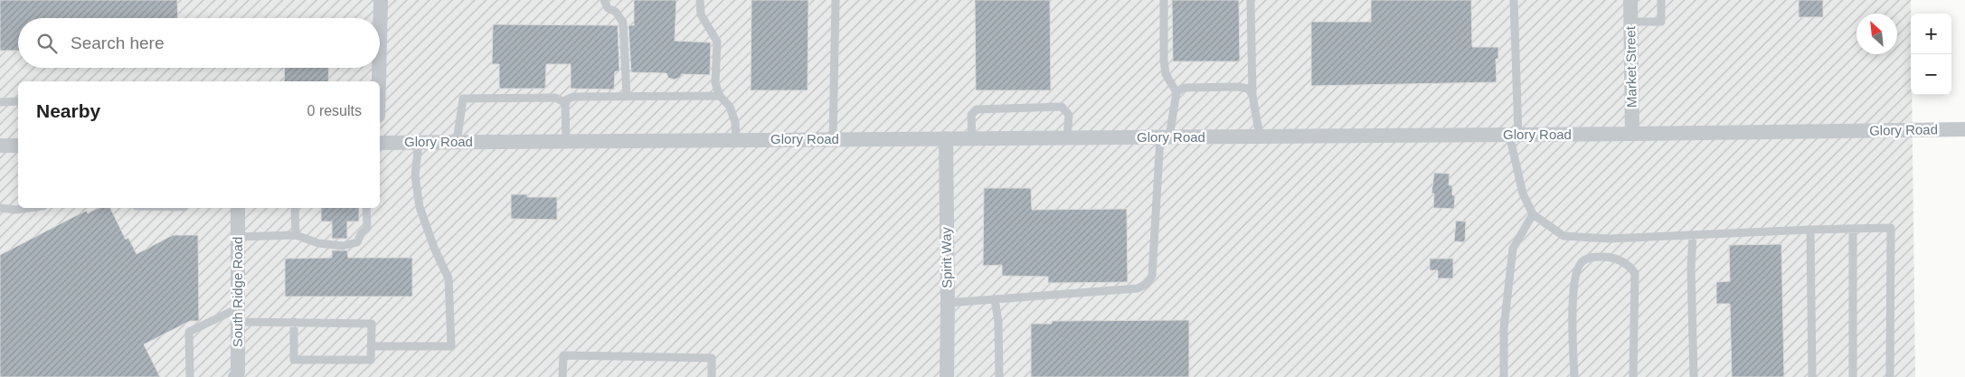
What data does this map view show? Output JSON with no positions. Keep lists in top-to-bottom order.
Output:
{
  "streets": {
    "street": [
      "Market Street",
      "Glory Road",
      "Spirit Way",
      "South Ridge Road"
    ]
  },
  "crossings": [
    ["Market Street", "Glory Road"],
    ["Glory Road", "Spirit Way"]
  ],
  "north": "top left",
  "page": {
    "map_buttons": ["+", "−"],
    "search": "Search here",
    "heading": ["Nearby", "0 results"]
  }
}
